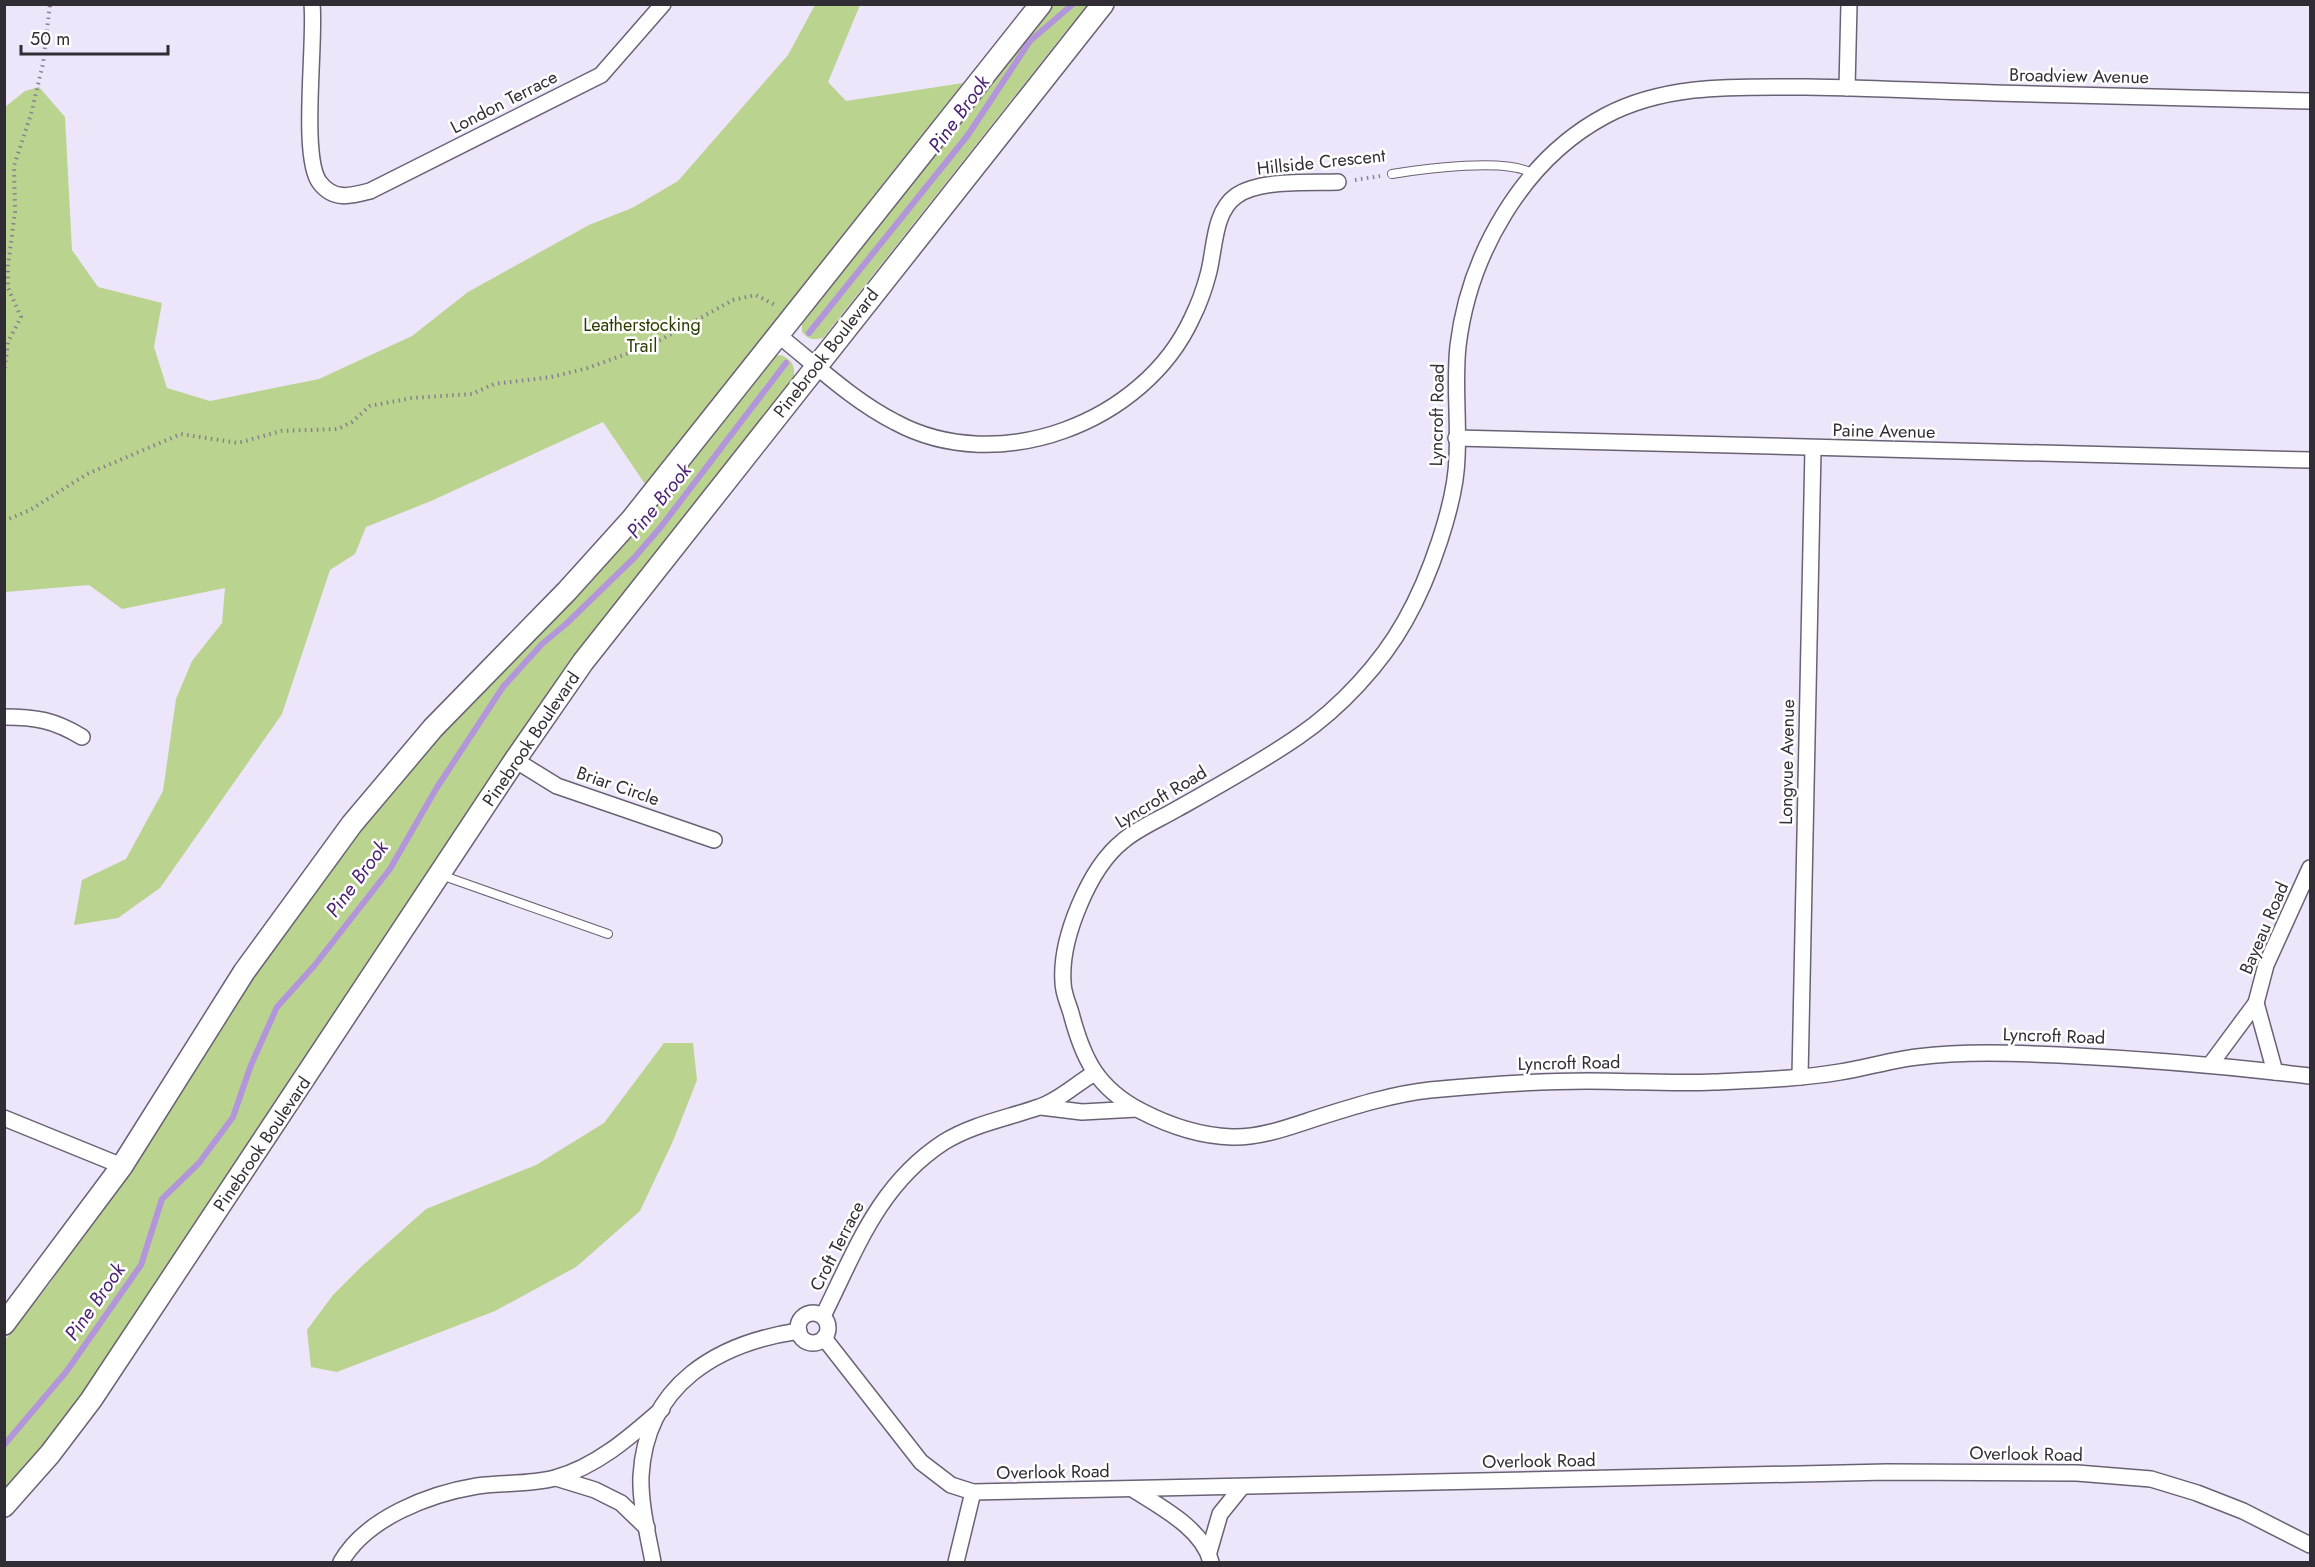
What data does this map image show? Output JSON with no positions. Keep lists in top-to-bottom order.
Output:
{
  "streets": {
    "street": [
      "Broadview Avenue",
      "London Terrace",
      "Hillside Crescent",
      "Pinebrook Boulevard",
      "Lyncroft Road",
      "Paine Avenue",
      "Longvue Avenue",
      "Briar Circle",
      "Bayeau Road",
      "Croft Terrace",
      "Overlook Road"
    ]
  },
  "crossings": [
    ["Broadview Avenue", "Lyncroft Road"],
    ["Hillside Crescent", "Pinebrook Boulevard"],
    ["Hillside Crescent", "Lyncroft Road"],
    ["Pinebrook Boulevard", "Briar Circle"],
    ["Lyncroft Road", "Paine Avenue"],
    ["Lyncroft Road", "Longvue Avenue"],
    ["Lyncroft Road", "Bayeau Road"],
    ["Lyncroft Road", "Croft Terrace"],
    ["Paine Avenue", "Longvue Avenue"],
    ["Croft Terrace", "Overlook Road"]
  ],
  "water": ["Pine Brook"],
  "parks": ["Leatherstocking Trail"],
  "scale_bar": "50 m"
}
